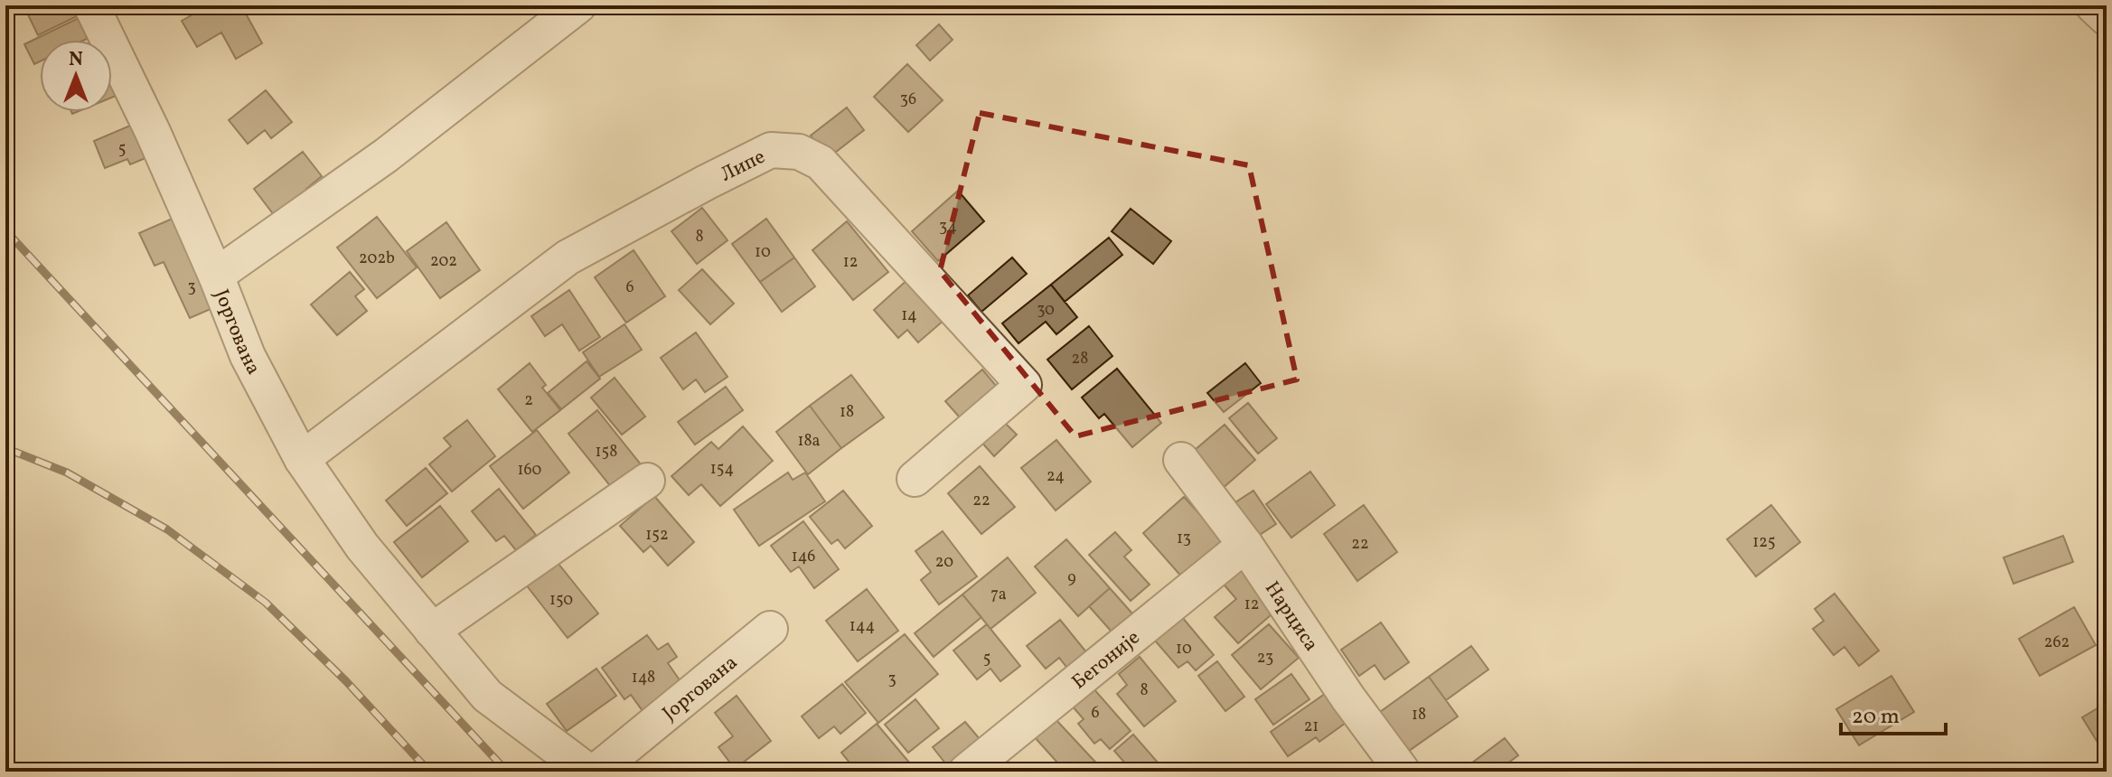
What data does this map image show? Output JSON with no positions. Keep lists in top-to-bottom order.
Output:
{
  "streets": {
    "street": [
      "Липе",
      "Јоргована",
      "Нарциса",
      "Бегоније"
    ]
  },
  "crossings": [
    ["Липе", "Јоргована"],
    ["Нарциса", "Бегоније"]
  ],
  "house_numbers": [
    "36",
    "5",
    "34",
    "8",
    "10",
    "202b",
    "202",
    "12",
    "3",
    "6",
    "30",
    "14",
    "28",
    "2",
    "18",
    "18a",
    "158",
    "154",
    "160",
    "24",
    "22",
    "152",
    "13",
    "125",
    "22",
    "146",
    "20",
    "9",
    "7a",
    "150",
    "12",
    "144",
    "262",
    "10",
    "23",
    "5",
    "148",
    "3",
    "8",
    "6",
    "18",
    "21"
  ],
  "scale_bar": "20 m",
  "north": "top"
}
